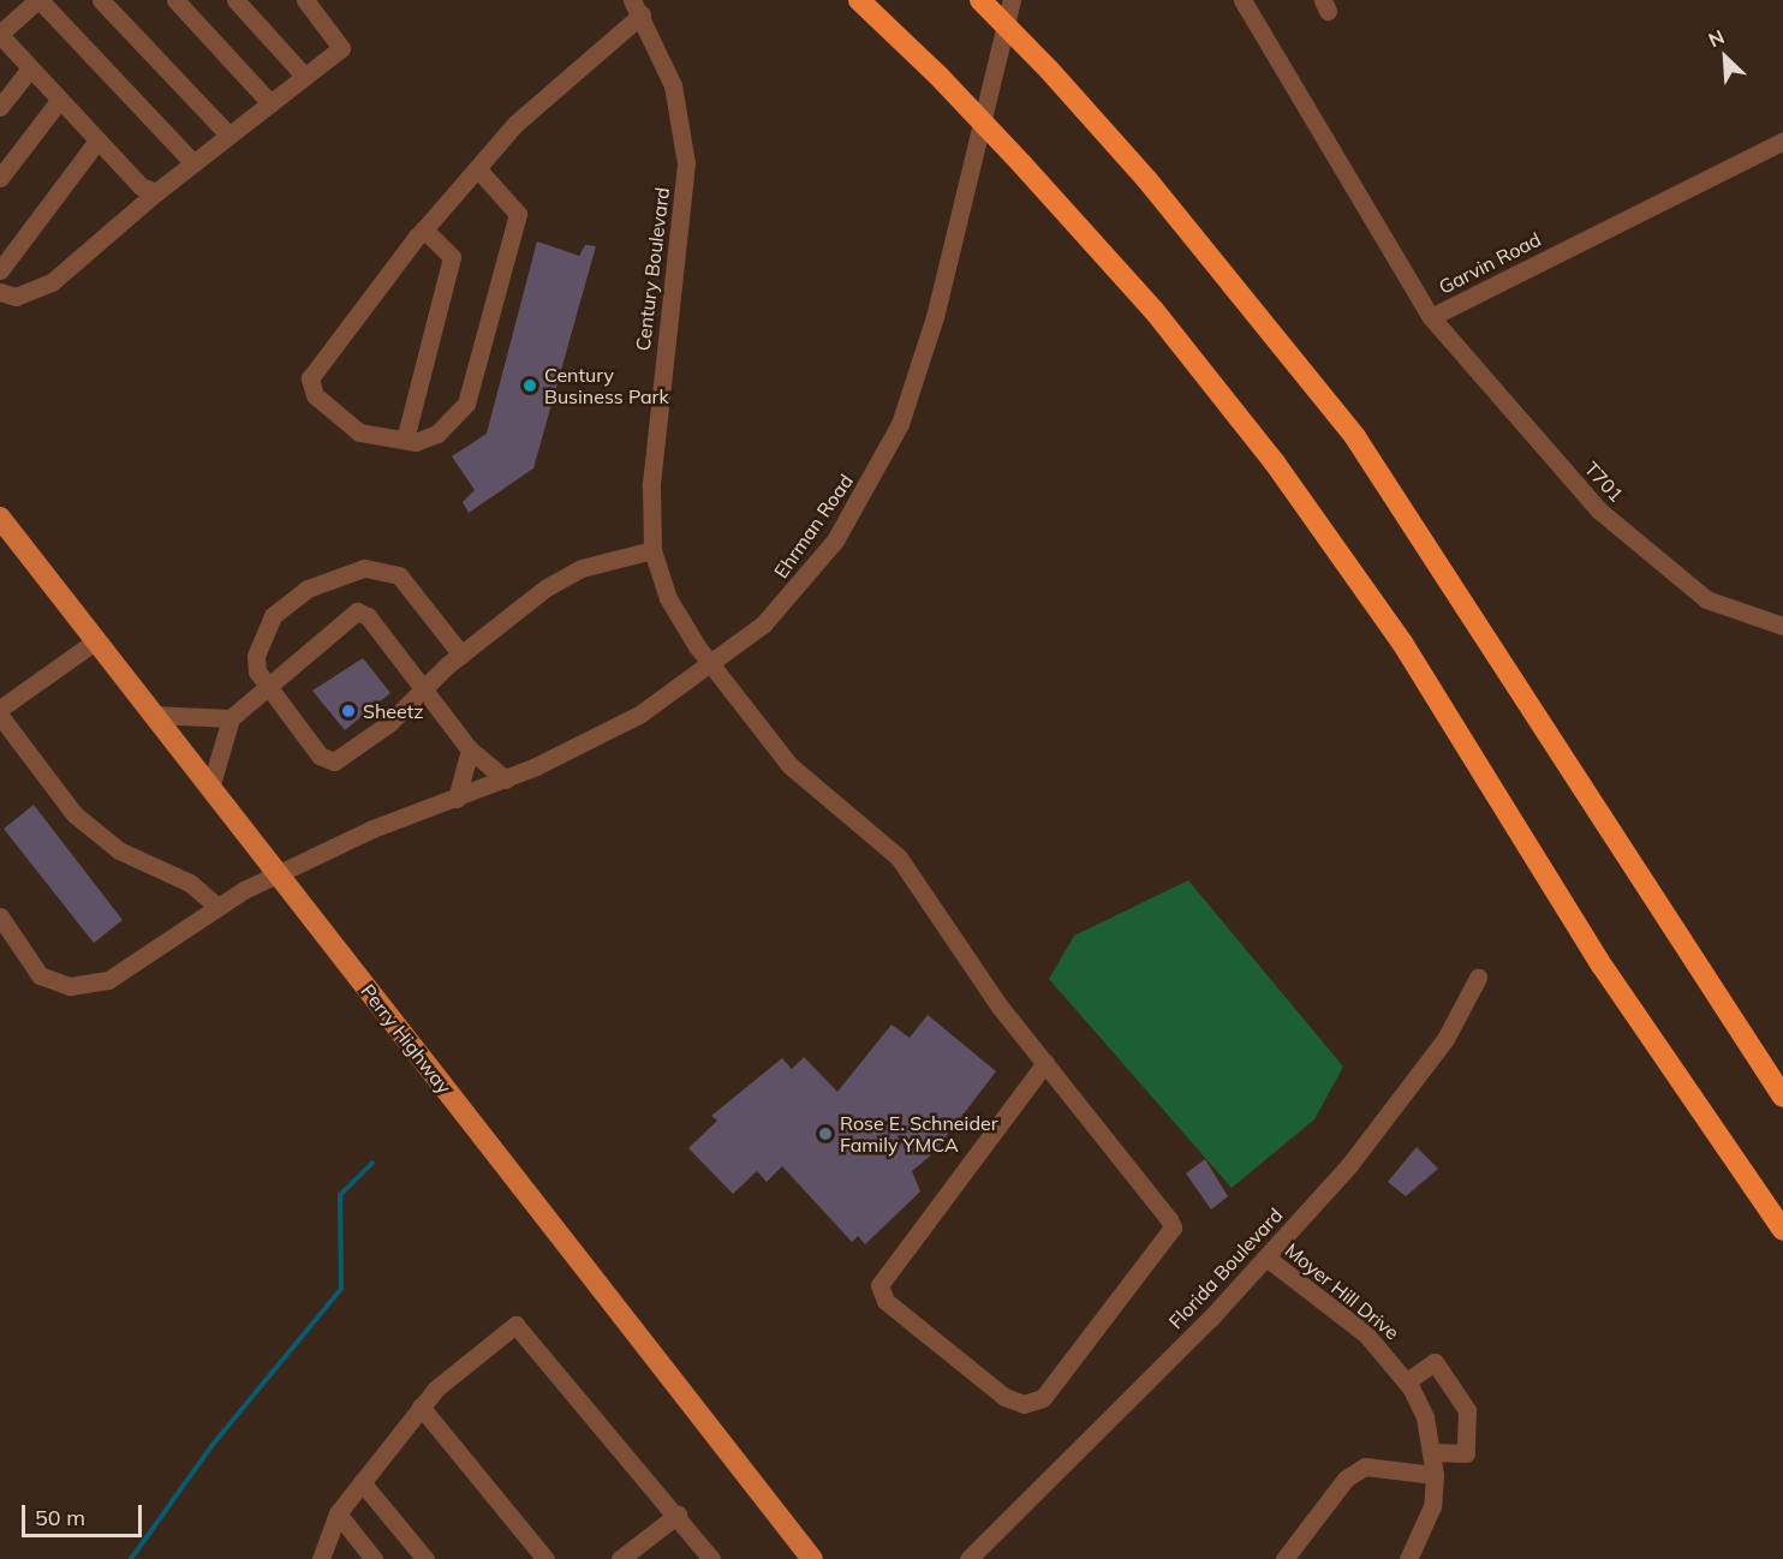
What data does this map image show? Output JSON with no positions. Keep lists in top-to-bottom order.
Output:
{
  "streets": {
    "main road": ["Perry Highway"],
    "street": [
      "Garvin Road",
      "Century Boulevard",
      "T701",
      "Ehrman Road",
      "Florida Boulevard",
      "Moyer Hill Drive"
    ]
  },
  "crossings": [
    ["Garvin Road", "T701"],
    ["Century Boulevard", "Ehrman Road"],
    ["Ehrman Road", "Perry Highway"],
    ["Florida Boulevard", "Moyer Hill Drive"]
  ],
  "places": ["Century Business Park", "Sheetz", "Rose E. Schneider Family YMCA"],
  "scale_bar": "50 m",
  "north": "top left"
}
